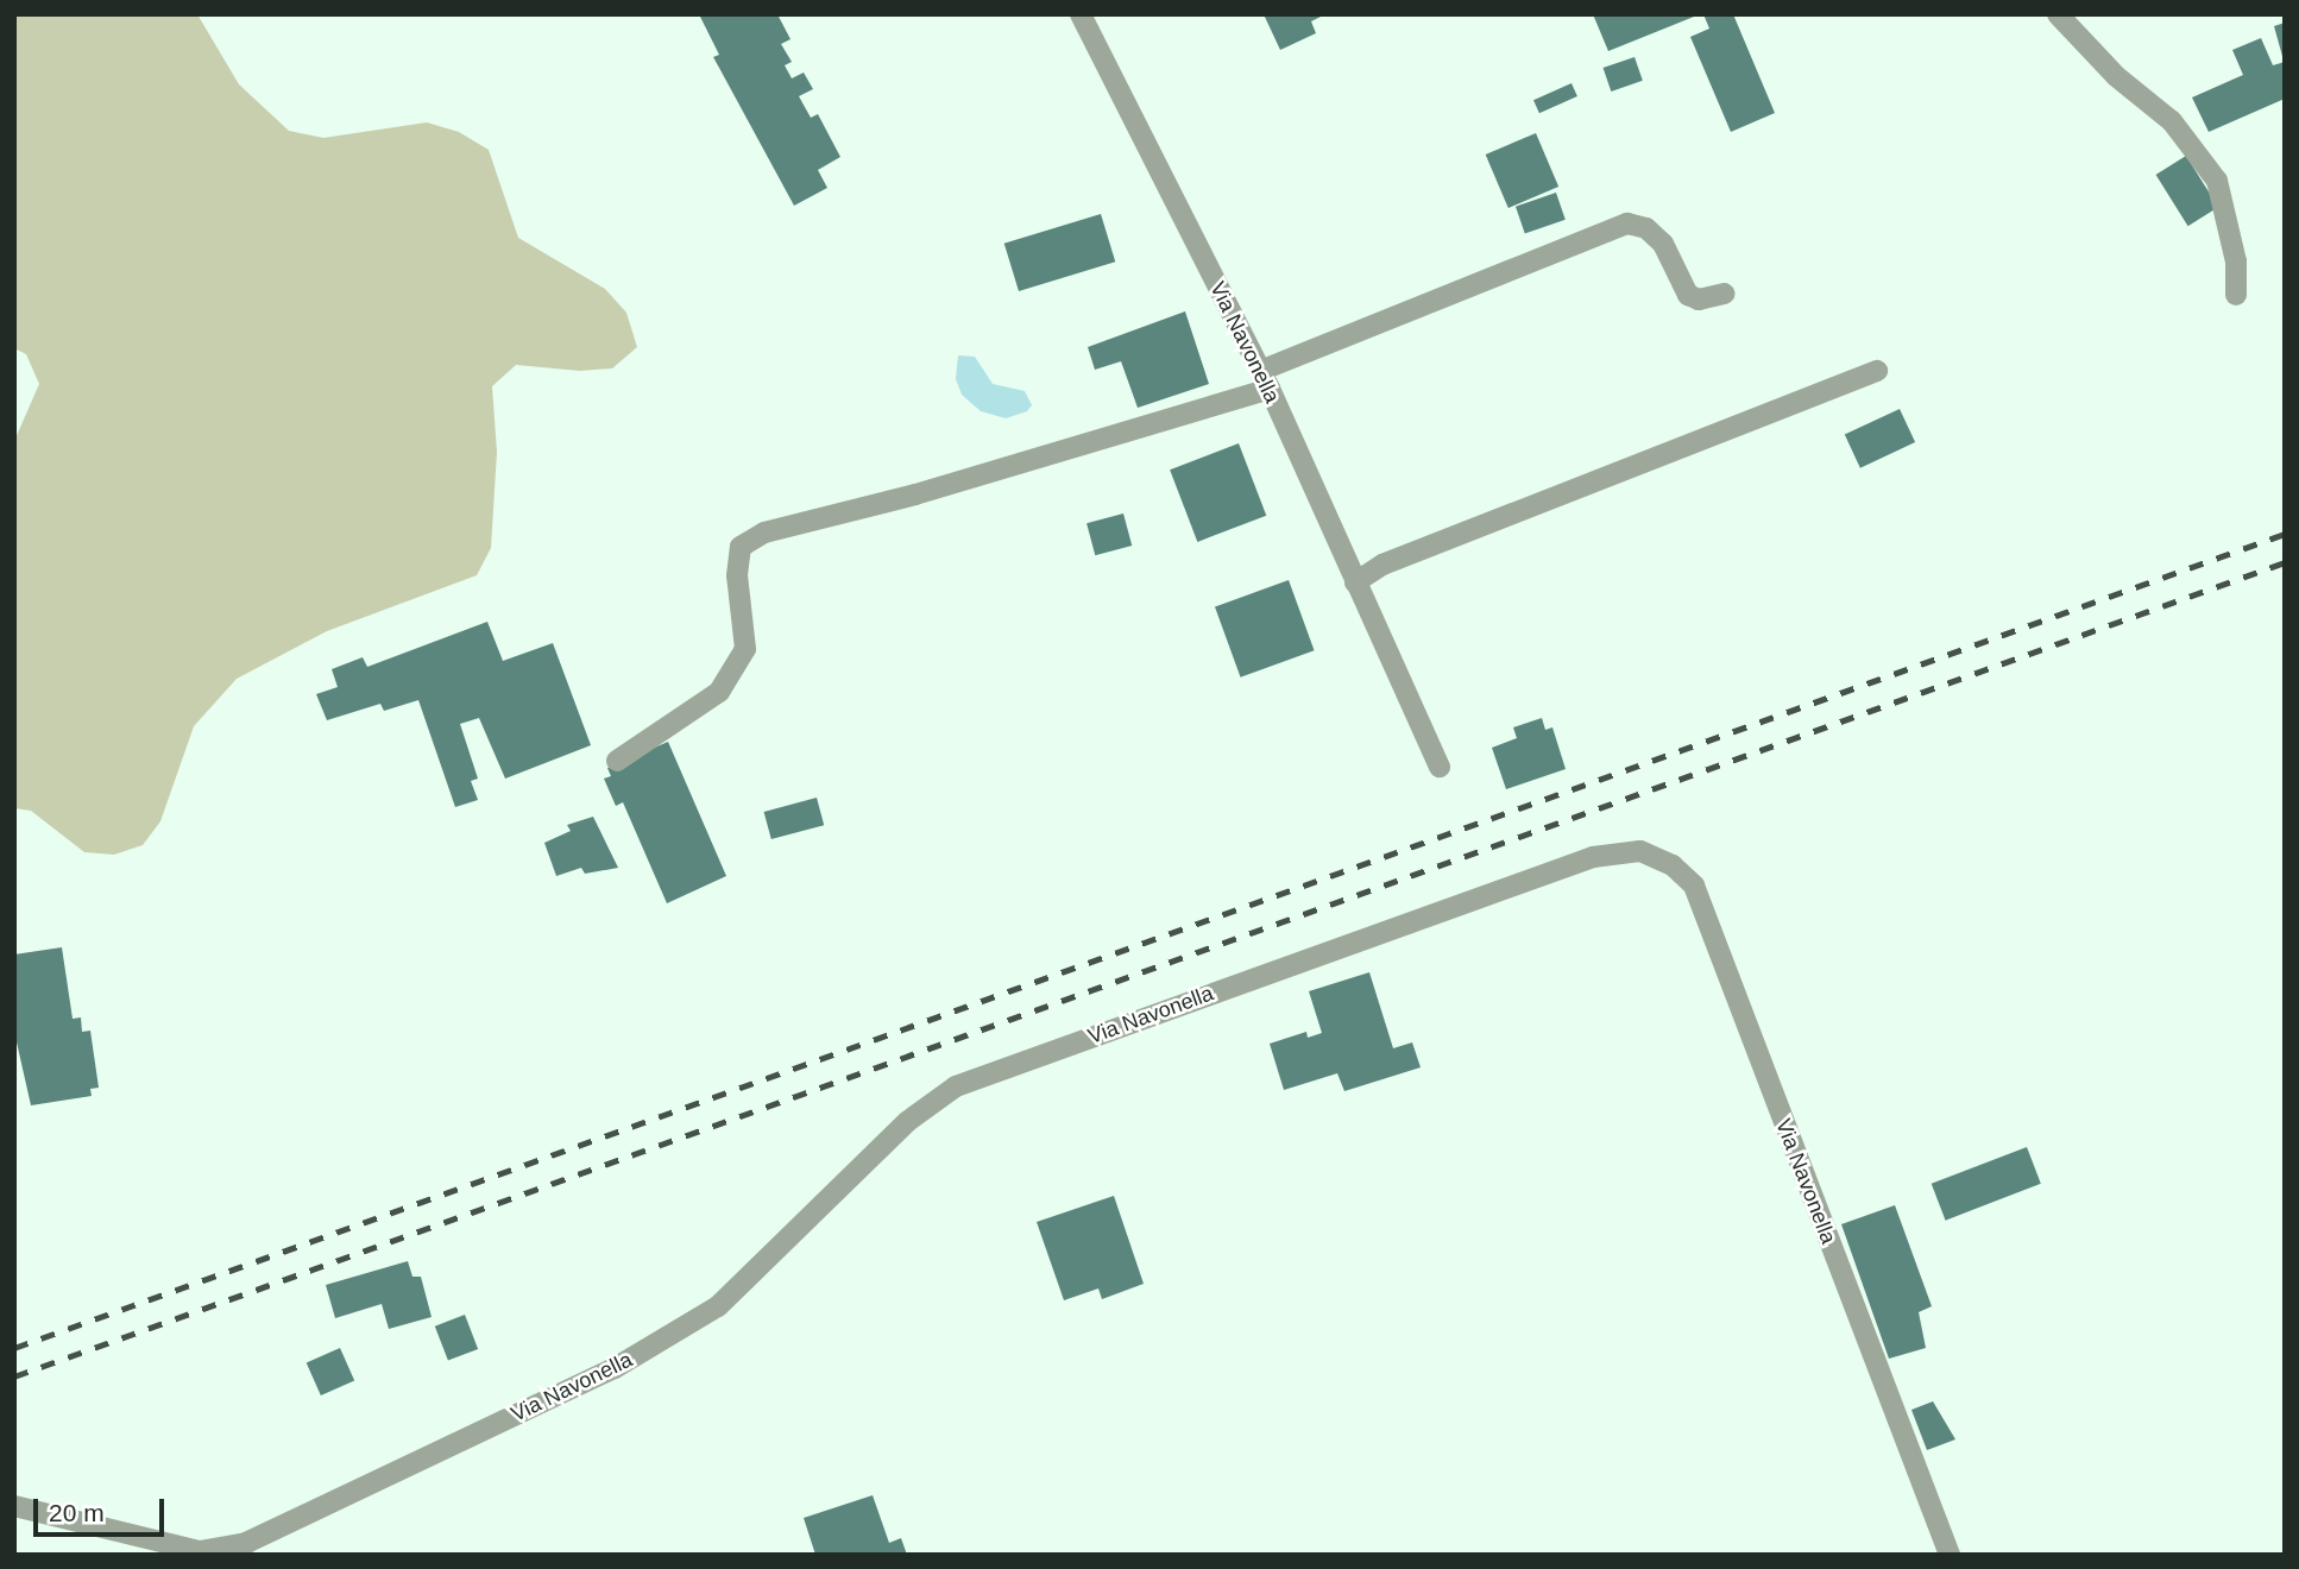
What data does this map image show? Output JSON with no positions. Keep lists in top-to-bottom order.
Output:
{
  "streets": {
    "street": ["Via Navonella"]
  },
  "scale_bar": "20 m"
}
